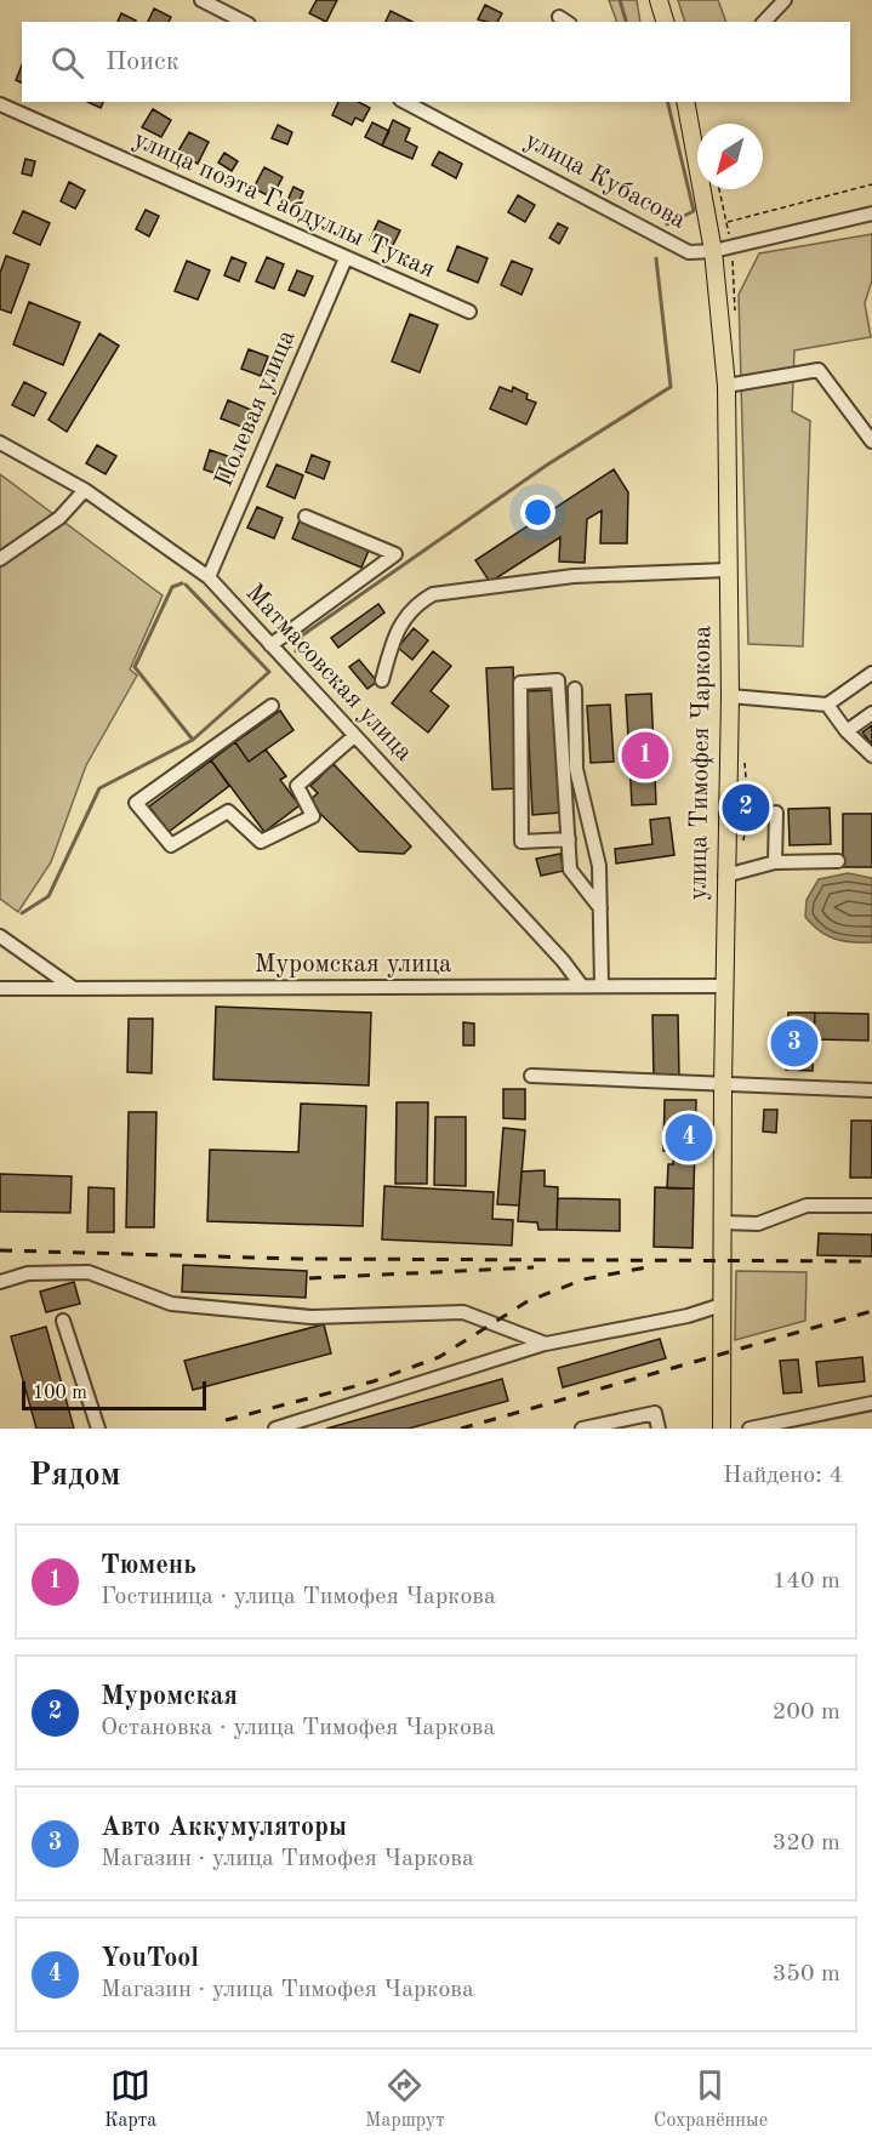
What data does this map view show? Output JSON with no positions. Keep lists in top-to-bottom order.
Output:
{
  "streets": {
    "main road": ["улица Тимофея Чаркова"],
    "street": [
      "улица Кубасова",
      "улица поэта Габдуллы Тукая",
      "Полевая улица",
      "Матмасовская улица",
      "Муромская улица"
    ]
  },
  "crossings": [
    ["улица Кубасова", "улица Тимофея Чаркова"],
    ["улица поэта Габдуллы Тукая", "Полевая улица"],
    ["Полевая улица", "Матмасовская улица"],
    ["Матмасовская улица", "Муромская улица"],
    ["улица Тимофея Чаркова", "Муромская улица"]
  ],
  "scale_bar": "100 m",
  "north": "bottom left",
  "page": {
    "search": "Поиск",
    "pins": [
      "1",
      "2",
      "3",
      "4"
    ],
    "scale": "100 m",
    "heading": ["Рядом", "Найдено: 4"],
    "list": [
      {
        "mark": "1",
        "name": "Тюмень",
        "note": "Гостиница · улица Тимофея Чаркова",
        "value": "140 m"
      },
      {
        "mark": "2",
        "name": "Муромская",
        "note": "Остановка · улица Тимофея Чаркова",
        "value": "200 m"
      },
      {
        "mark": "3",
        "name": "Авто Аккумуляторы",
        "note": "Магазин · улица Тимофея Чаркова",
        "value": "320 m"
      },
      {
        "mark": "4",
        "name": "YouTool",
        "note": "Магазин · улица Тимофея Чаркова",
        "value": "350 m"
      }
    ],
    "nav": ["Карта", "Маршрут", "Сохранённые"]
  }
}
